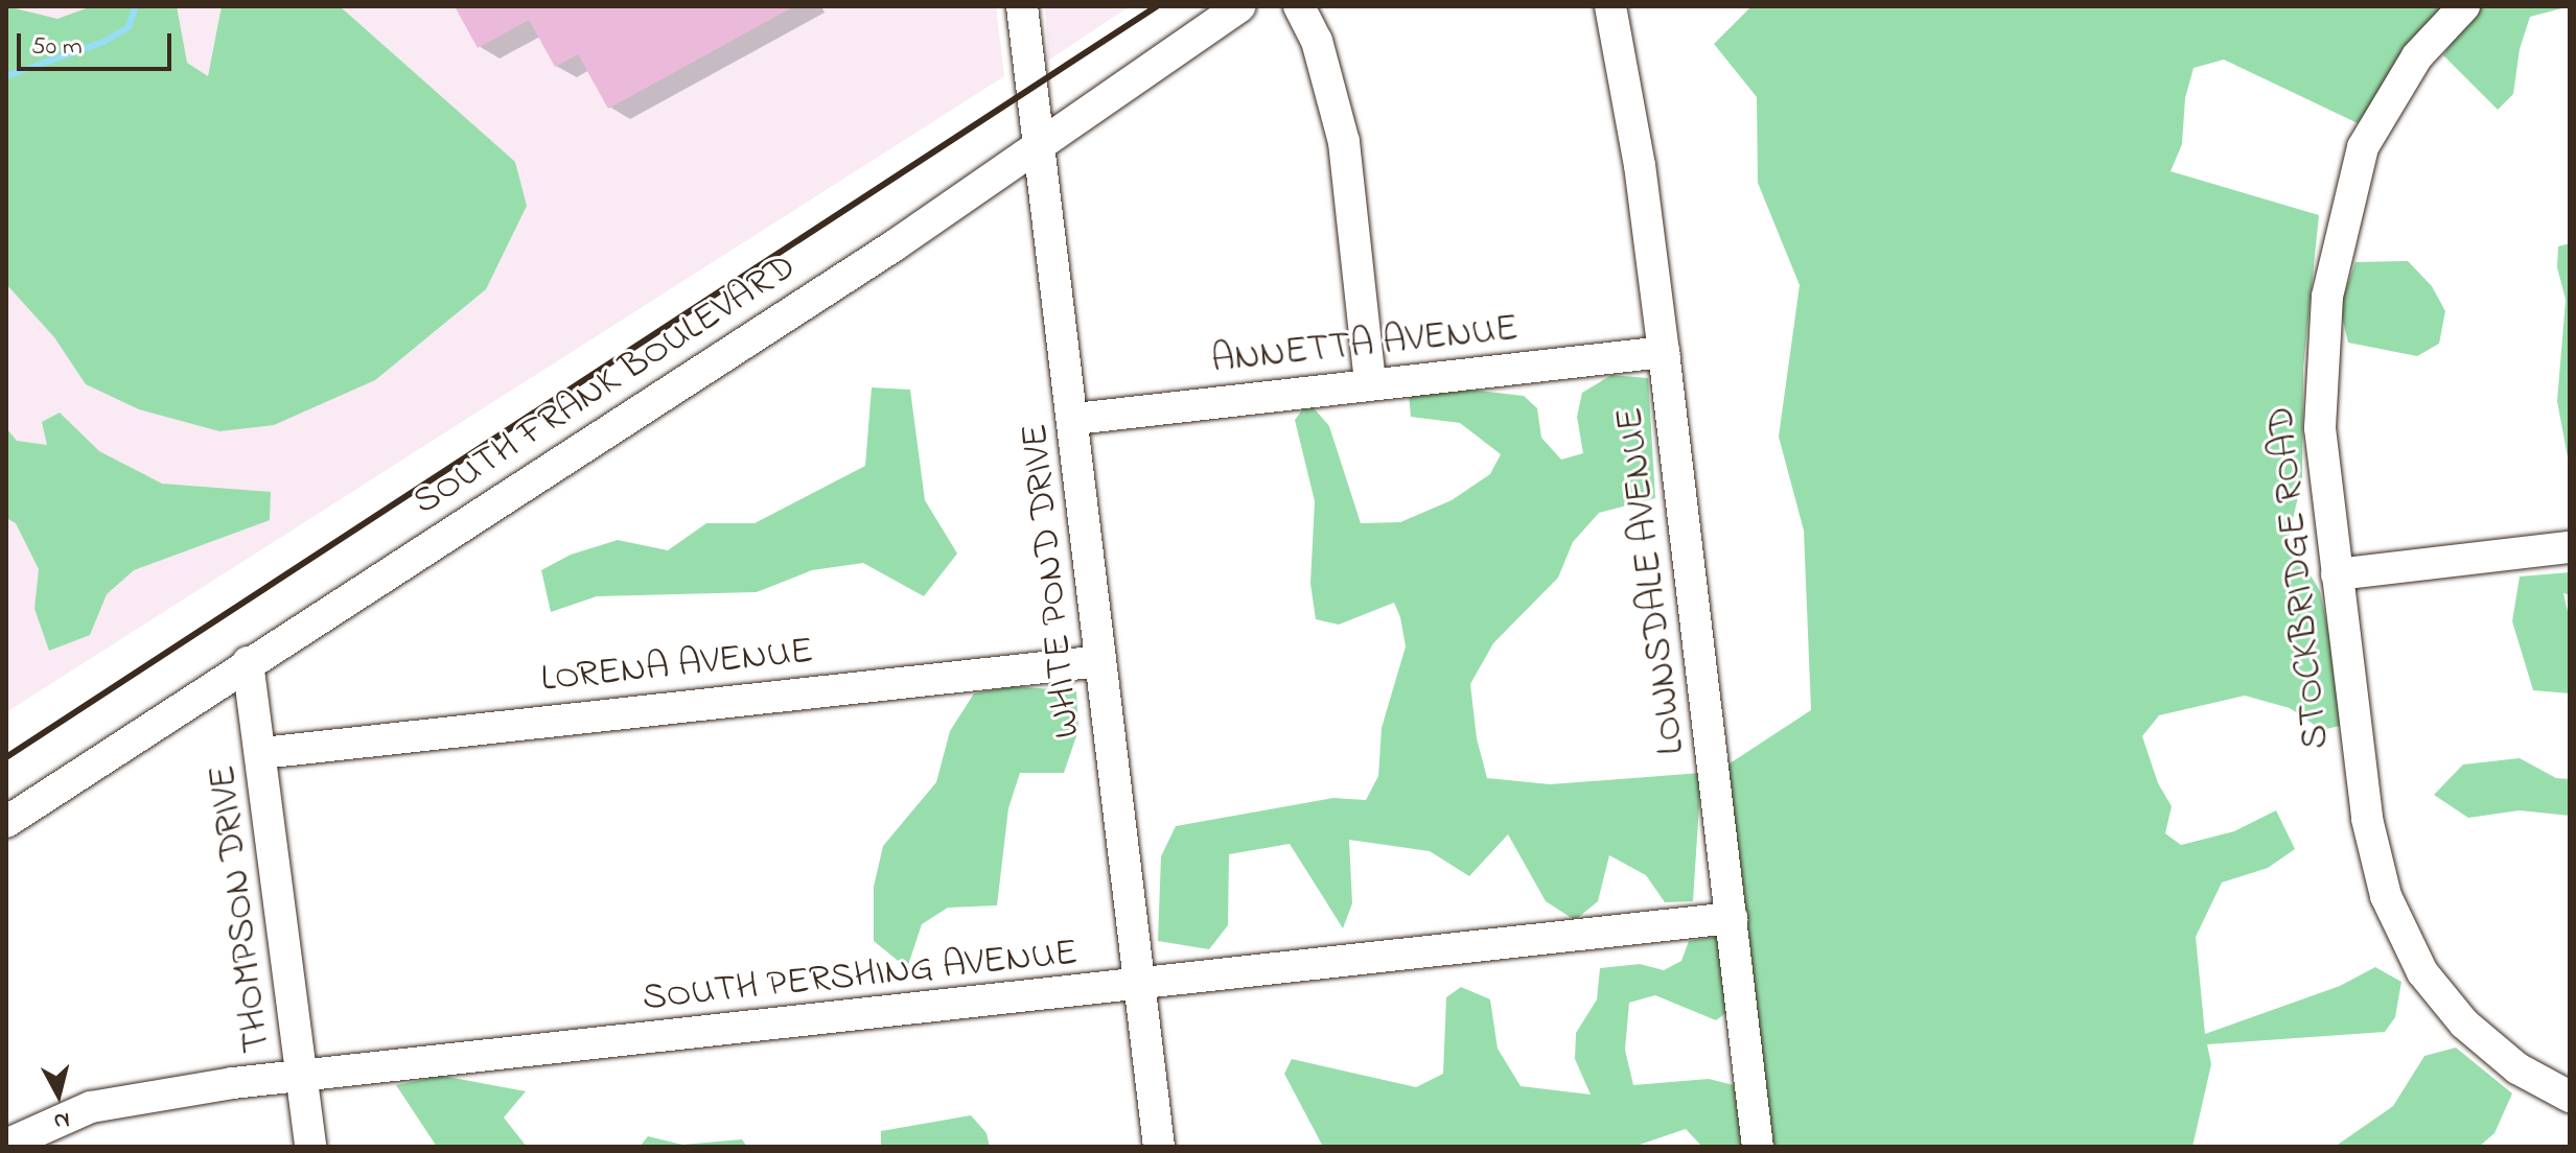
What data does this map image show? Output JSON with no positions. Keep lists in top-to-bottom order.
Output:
{
  "streets": {
    "street": [
      "ANNETTA AVENUE",
      "SOUTH FRANK BOULEVARD",
      "STOCKBRIDGE ROAD",
      "WHITE POND DRIVE",
      "LOWNSDALE AVENUE",
      "LORENA AVENUE",
      "THOMPSON DRIVE",
      "SOUTH PERSHING AVENUE"
    ]
  },
  "crossings": [
    ["ANNETTA AVENUE", "WHITE POND DRIVE"],
    ["ANNETTA AVENUE", "LOWNSDALE AVENUE"],
    ["SOUTH FRANK BOULEVARD", "WHITE POND DRIVE"],
    ["SOUTH FRANK BOULEVARD", "THOMPSON DRIVE"],
    ["WHITE POND DRIVE", "LORENA AVENUE"],
    ["WHITE POND DRIVE", "SOUTH PERSHING AVENUE"],
    ["LOWNSDALE AVENUE", "SOUTH PERSHING AVENUE"],
    ["LORENA AVENUE", "THOMPSON DRIVE"],
    ["THOMPSON DRIVE", "SOUTH PERSHING AVENUE"]
  ],
  "scale_bar": "50 m",
  "north": "bottom"
}
